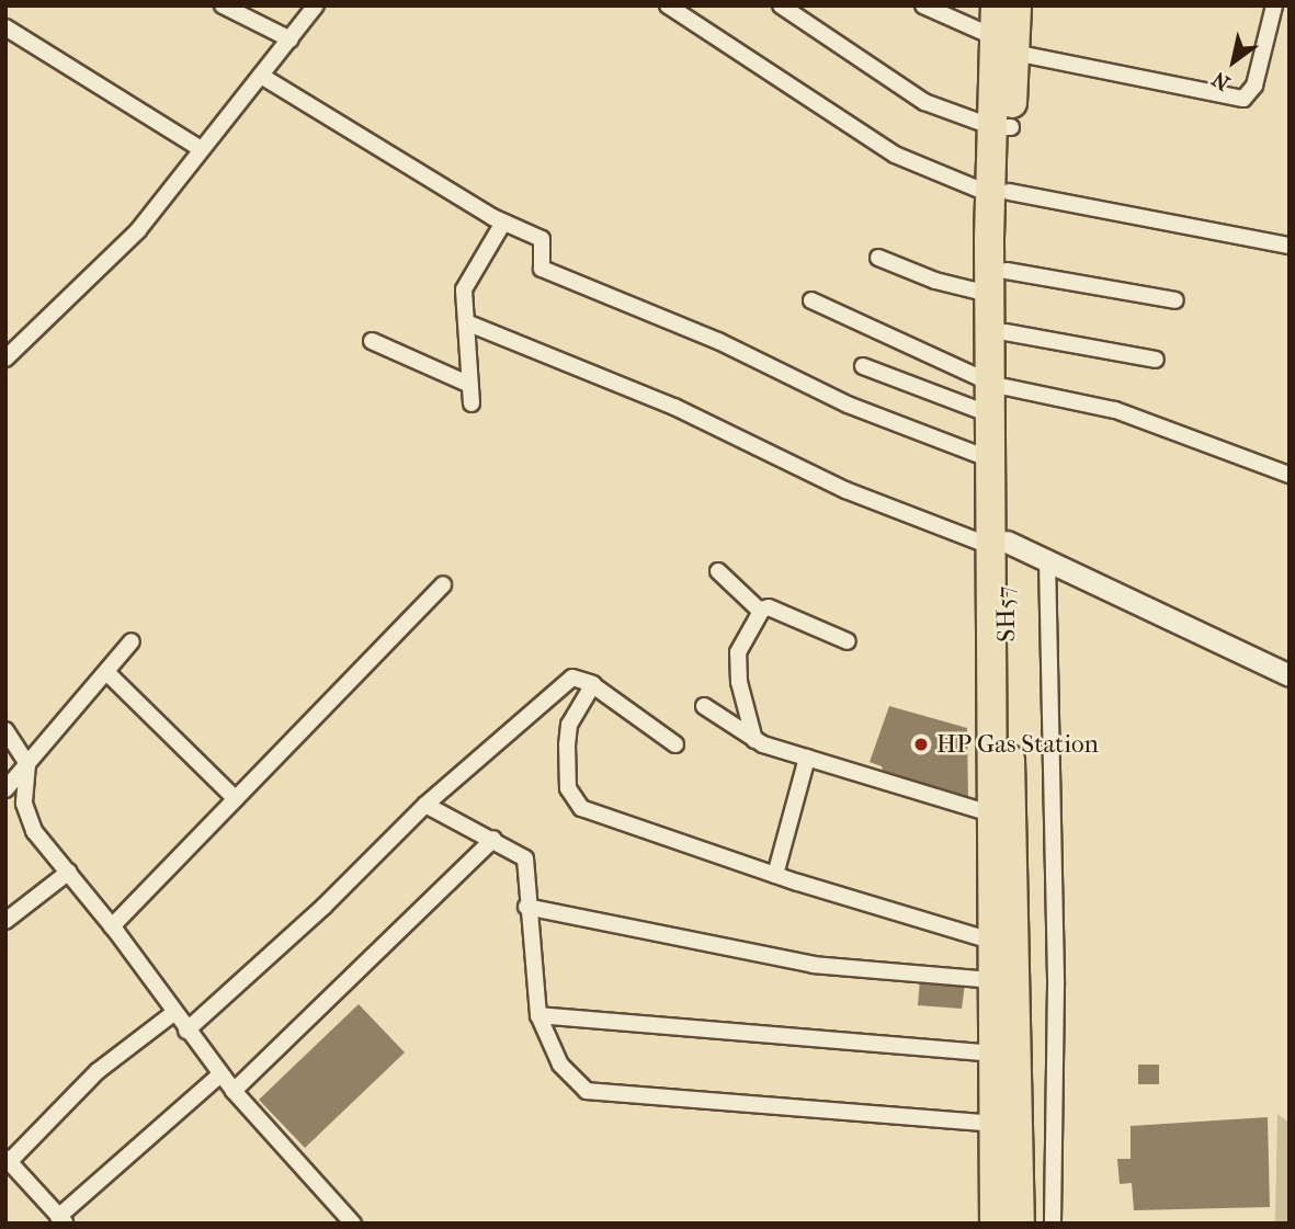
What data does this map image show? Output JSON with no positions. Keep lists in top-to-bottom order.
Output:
{
  "streets": {
    "highway": ["SH57"]
  },
  "places": ["HP Gas Station"],
  "north": "bottom left"
}
